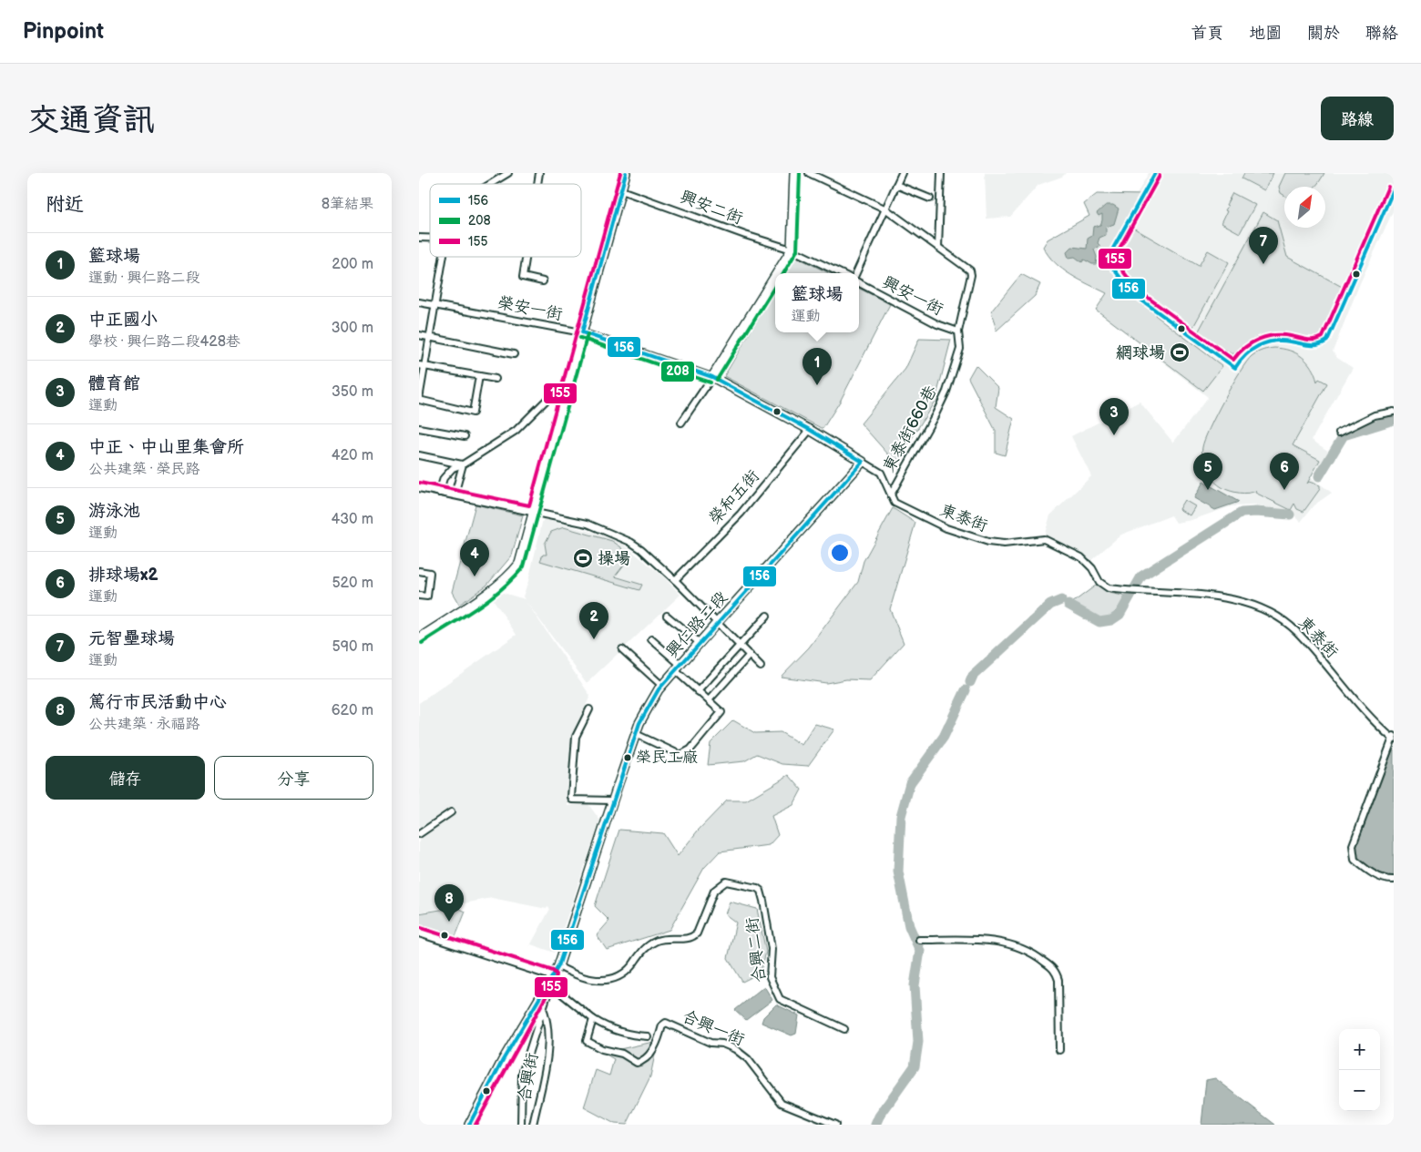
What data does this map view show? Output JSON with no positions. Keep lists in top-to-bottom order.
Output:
{
  "streets": {
    "street": [
      "興安二街",
      "興安一街",
      "榮安一街",
      "東泰街660巷",
      "榮和五街",
      "東泰街",
      "興仁路二段",
      "合興二街",
      "合興一街",
      "合興街"
    ]
  },
  "crossings": [
    ["興安一街", "東泰街660巷"],
    ["東泰街660巷", "東泰街"],
    ["興仁路二段", "合興二街"]
  ],
  "places": {
    "sports": ["網球場", "操場"],
    "other": ["榮民工廠"]
  },
  "lines": ["transit line 156", "transit line 208", "transit line 155"],
  "legend": ["156", "208", "155"],
  "north": "top right",
  "page": {
    "header": "Pinpoint",
    "nav": [
      "首頁",
      "地圖",
      "關於",
      "聯絡"
    ],
    "buttons": [
      "路線",
      ["儲存", "分享"]
    ],
    "title": "交通資訊",
    "heading": ["附近", "8筆結果"],
    "pins": [
      "7",
      "1",
      "3",
      "5",
      "6",
      "4",
      "2",
      "8"
    ],
    "list": [
      {
        "mark": "1",
        "name": "籃球場",
        "note": "運動 · 興仁路二段",
        "value": "200 m"
      },
      {
        "mark": "2",
        "name": "中正國小",
        "note": "學校 · 興仁路二段428巷",
        "value": "300 m"
      },
      {
        "mark": "3",
        "name": "體育館",
        "note": "運動",
        "value": "350 m"
      },
      {
        "mark": "4",
        "name": "中正、中山里集會所",
        "note": "公共建築 · 榮民路",
        "value": "420 m"
      },
      {
        "mark": "5",
        "name": "游泳池",
        "note": "運動",
        "value": "430 m"
      },
      {
        "mark": "6",
        "name": "排球場x2",
        "note": "運動",
        "value": "520 m"
      },
      {
        "mark": "7",
        "name": "元智壘球場",
        "note": "運動",
        "value": "590 m"
      },
      {
        "mark": "8",
        "name": "篤行市民活動中心",
        "note": "公共建築 · 永福路",
        "value": "620 m"
      }
    ],
    "popup": ["籃球場", "運動"],
    "map_buttons": ["+", "−"]
  }
}
